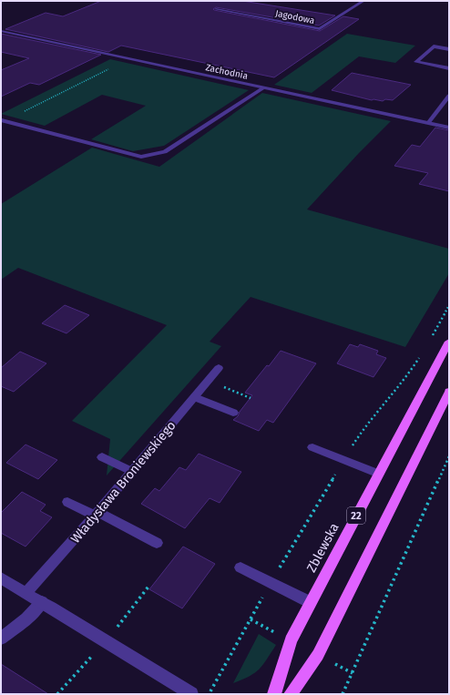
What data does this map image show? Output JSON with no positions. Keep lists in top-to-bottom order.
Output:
{
  "streets": {
    "main road": ["22", "Zblewska"],
    "street": ["Jagodowa", "Zachodnia", "Władysława Broniewskiego"]
  }
}
